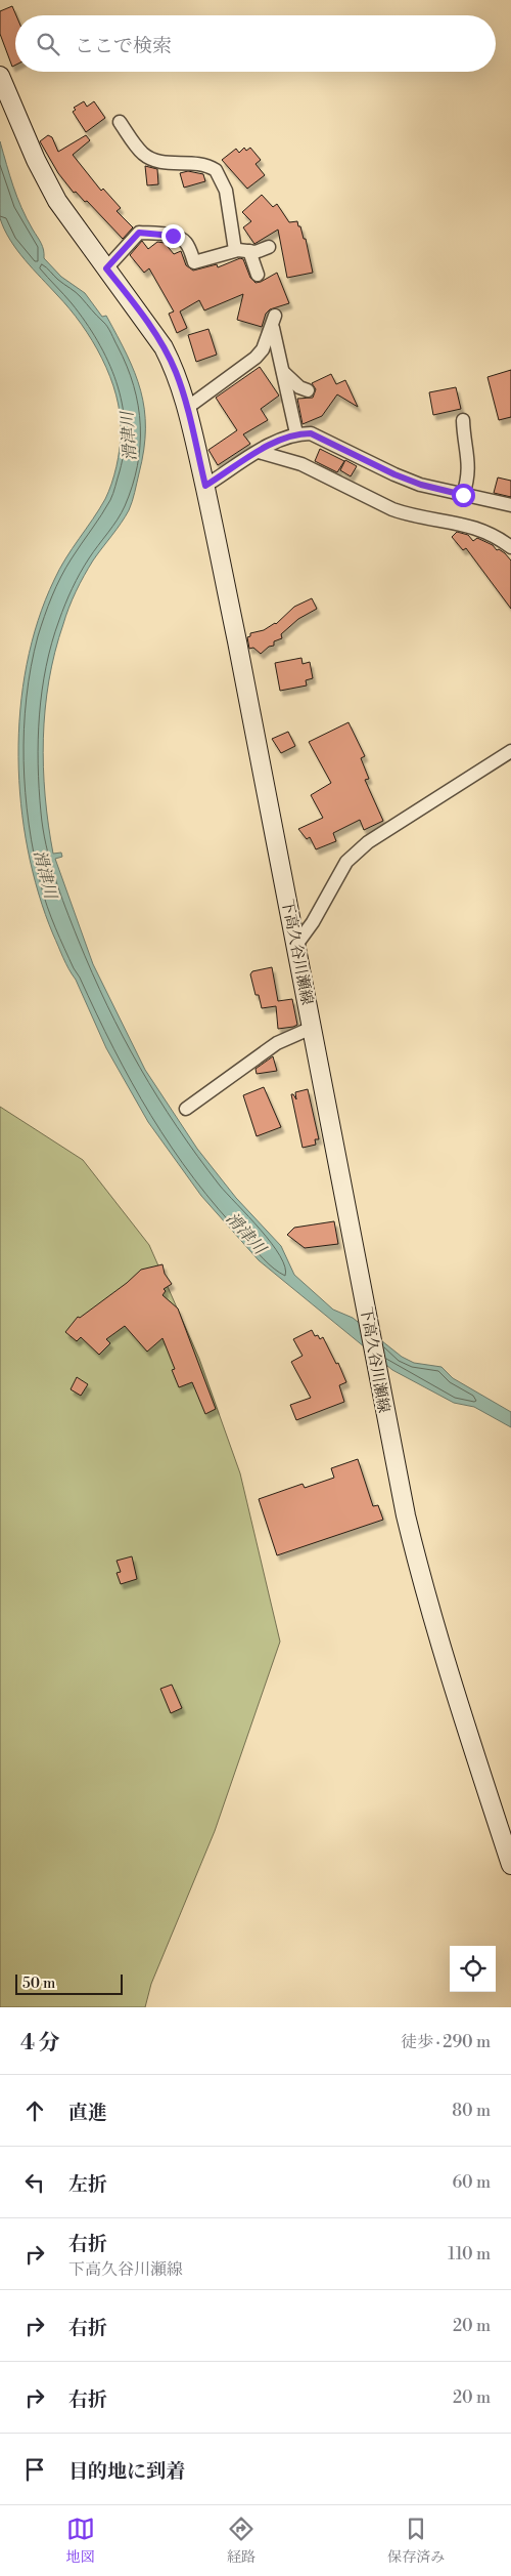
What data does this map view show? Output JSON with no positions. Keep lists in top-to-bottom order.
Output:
{
  "streets": {
    "main road": ["下高久谷川瀬線"]
  },
  "water": ["滑津川"],
  "scale_bar": "50 m",
  "page": {
    "search": "ここで検索",
    "scale": "50 m",
    "heading": ["4 分", "徒歩 · 290 m"],
    "list": [
      ["直進", "80 m"],
      ["左折", "60 m"],
      ["右折", "下高久谷川瀬線", "110 m"],
      ["右折", "20 m"],
      ["右折", "20 m"],
      "目的地に到着"
    ],
    "nav": ["地図", "経路", "保存済み"]
  }
}
